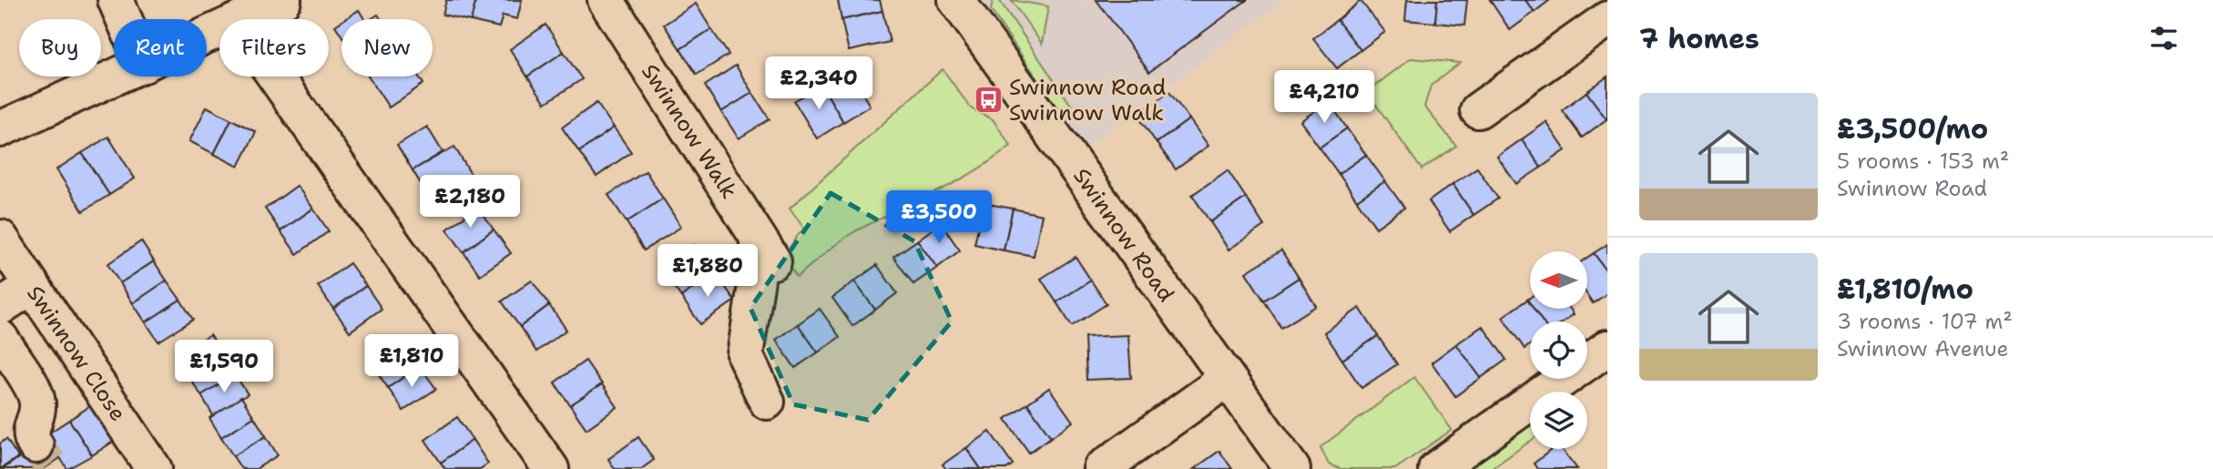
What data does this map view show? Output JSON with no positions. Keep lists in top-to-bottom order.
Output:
{
  "streets": {
    "street": ["Swinnow Walk", "Swinnow Road", "Swinnow Close"]
  },
  "places": {
    "bus stop": ["Swinnow Road Swinnow Walk"]
  },
  "north": "left",
  "page": {
    "heading": "7 homes",
    "chip": [
      "Buy",
      "Rent",
      "Filters",
      "New"
    ],
    "price": [
      "£2,340",
      "£4,210",
      "£2,180",
      "£3,500",
      "£1,880",
      "£1,810",
      "£1,590"
    ],
    "list": [
      {
        "name": "£3,500/mo",
        "note": "5 rooms · 153 m² · Swinnow Road"
      },
      {
        "name": "£1,810/mo",
        "note": "3 rooms · 107 m² · Swinnow Avenue"
      }
    ]
  }
}
